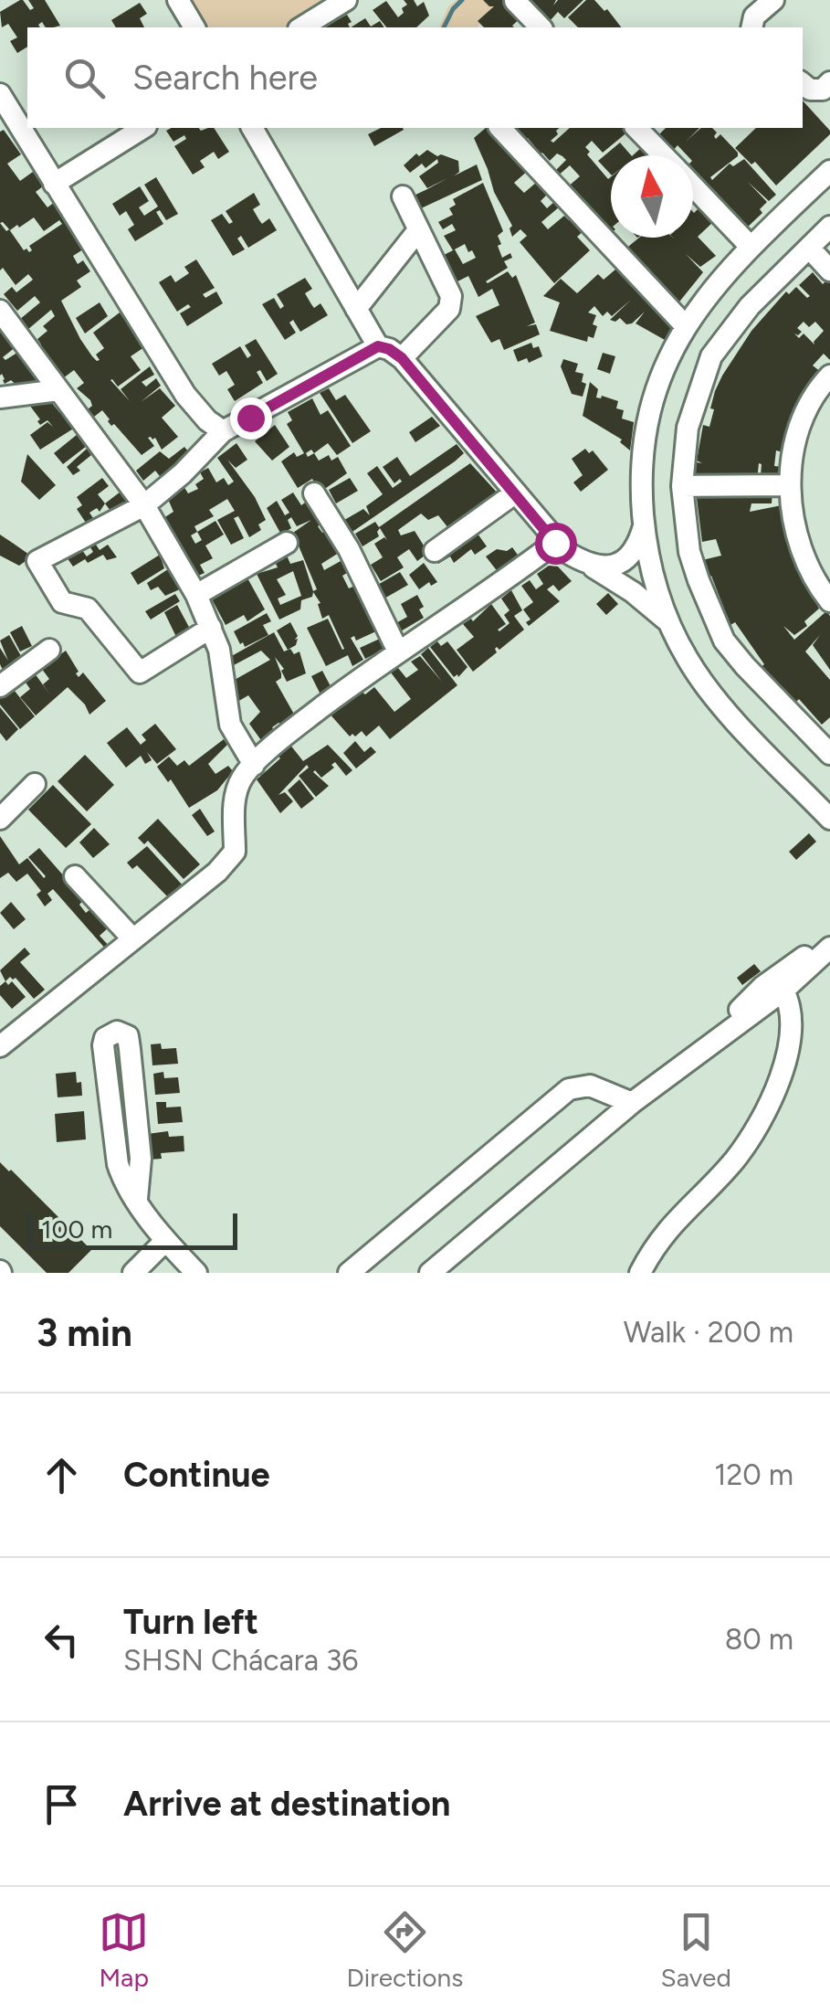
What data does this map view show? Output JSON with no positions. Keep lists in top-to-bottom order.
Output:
{
  "scale_bar": "100 m",
  "north": "top",
  "page": {
    "search": "Search here",
    "scale": "100 m",
    "heading": ["3 min", "Walk · 200 m"],
    "list": [
      ["Continue", "120 m"],
      ["Turn left", "SHSN Chácara 36", "80 m"],
      "Arrive at destination"
    ],
    "nav": ["Map", "Directions", "Saved"]
  }
}
